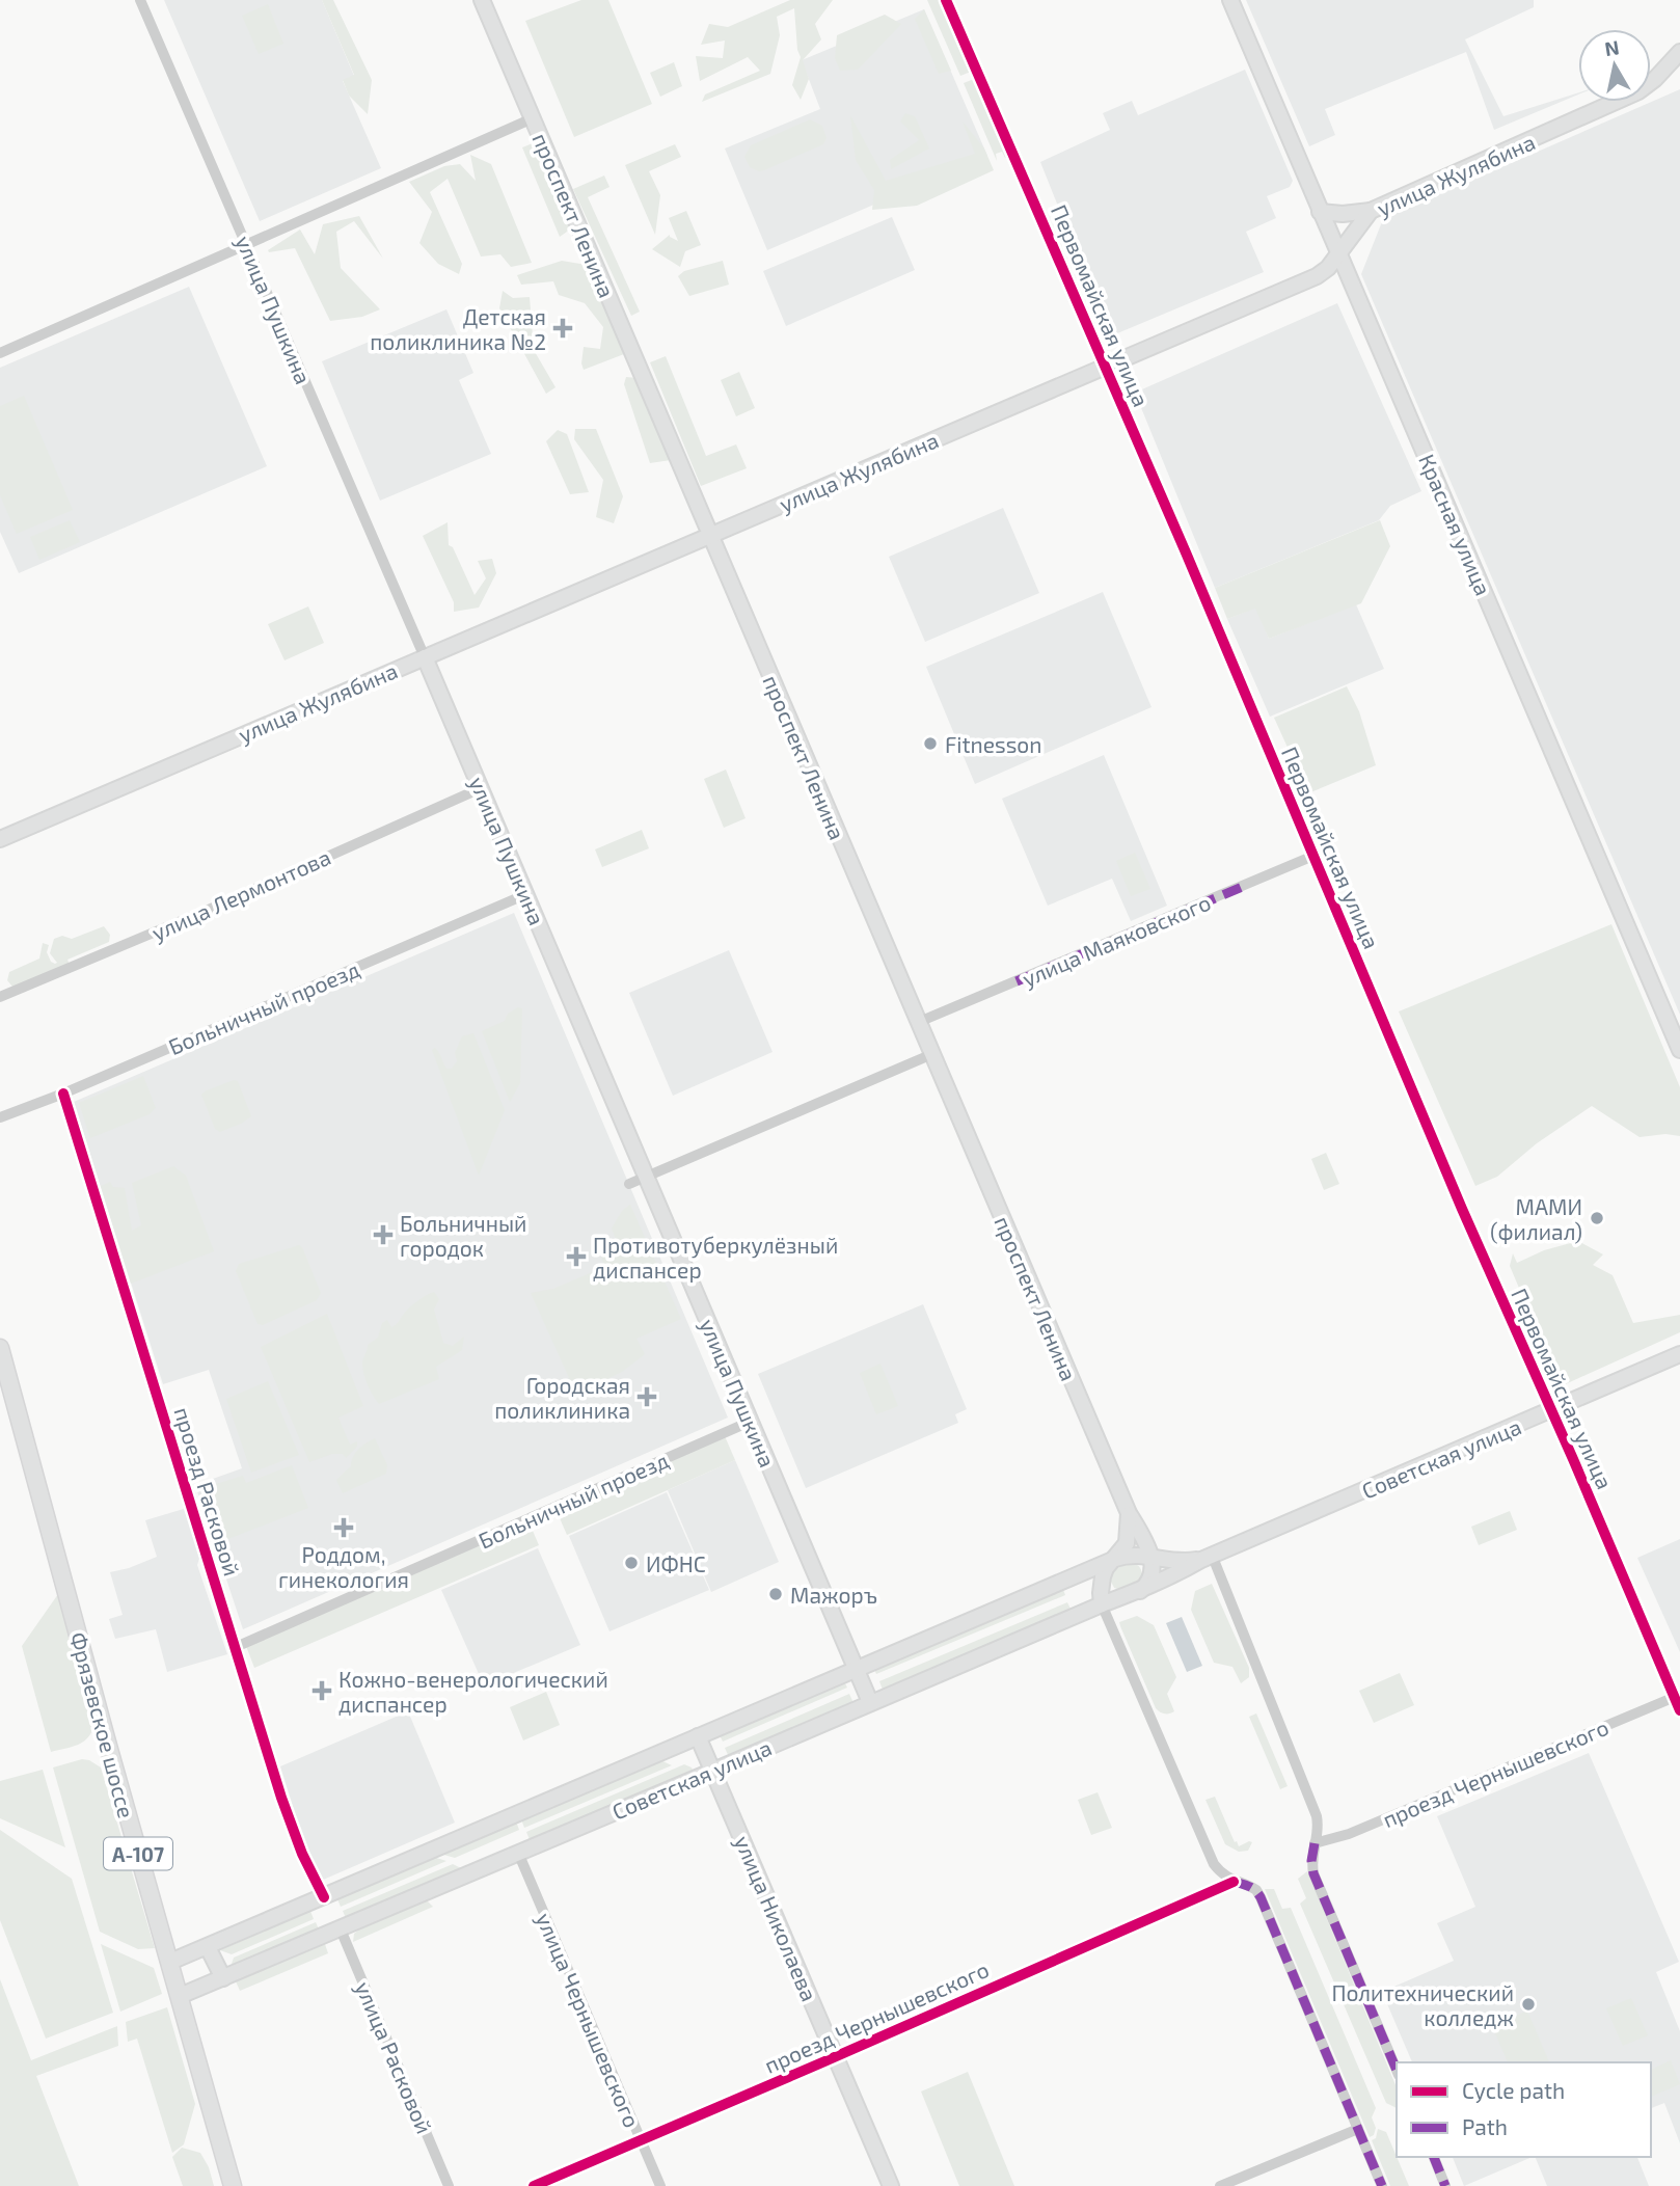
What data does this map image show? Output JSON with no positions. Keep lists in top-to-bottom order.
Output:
{
  "streets": {
    "highway": ["Фрязевское шоссе", "А-107"],
    "main road": [
      "улица Жулябина",
      "проспект Ленина",
      "улица Пушкина",
      "Красная улица",
      "Советская улица",
      "улица Николаева"
    ],
    "street": [
      "Первомайская улица",
      "улица Лермонтова",
      "улица Маяковского",
      "Больничный проезд",
      "проезд Расковой",
      "проезд Чернышевского",
      "улица Чернышевского",
      "улица Расковой"
    ]
  },
  "crossings": [
    ["улица Жулябина", "проспект Ленина"],
    ["улица Жулябина", "Первомайская улица"],
    ["улица Жулябина", "улица Пушкина"],
    ["улица Жулябина", "Красная улица"],
    ["проспект Ленина", "улица Маяковского"],
    ["проспект Ленина", "Советская улица"],
    ["Первомайская улица", "улица Маяковского"],
    ["Первомайская улица", "Советская улица"],
    ["Первомайская улица", "проезд Чернышевского"],
    ["улица Пушкина", "улица Лермонтова"],
    ["улица Пушкина", "Больничный проезд"],
    ["улица Пушкина", "Советская улица"],
    ["Больничный проезд", "проезд Расковой"],
    ["Советская улица", "проезд Расковой"],
    ["Советская улица", "Фрязевское шоссе"],
    ["Советская улица", "улица Николаева"],
    ["Советская улица", "улица Чернышевского"],
    ["Советская улица", "улица Расковой"],
    ["проезд Чернышевского", "улица Николаева"],
    ["проезд Чернышевского", "улица Чернышевского"]
  ],
  "places": {
    "health": [
      "Детская поликлиника №2",
      "Больничный городок",
      "Противотуберкулёзный диспансер",
      "Городская поликлиника",
      "Роддом, гинекология",
      "Кожно-венерологический диспансер"
    ],
    "other": [
      "Fitnesson",
      "МАМИ (филиал)",
      "ИФНС",
      "Мажоръ",
      "Политехнический колледж"
    ]
  },
  "legend": ["Cycle path", "Path"],
  "north": "top"
}
